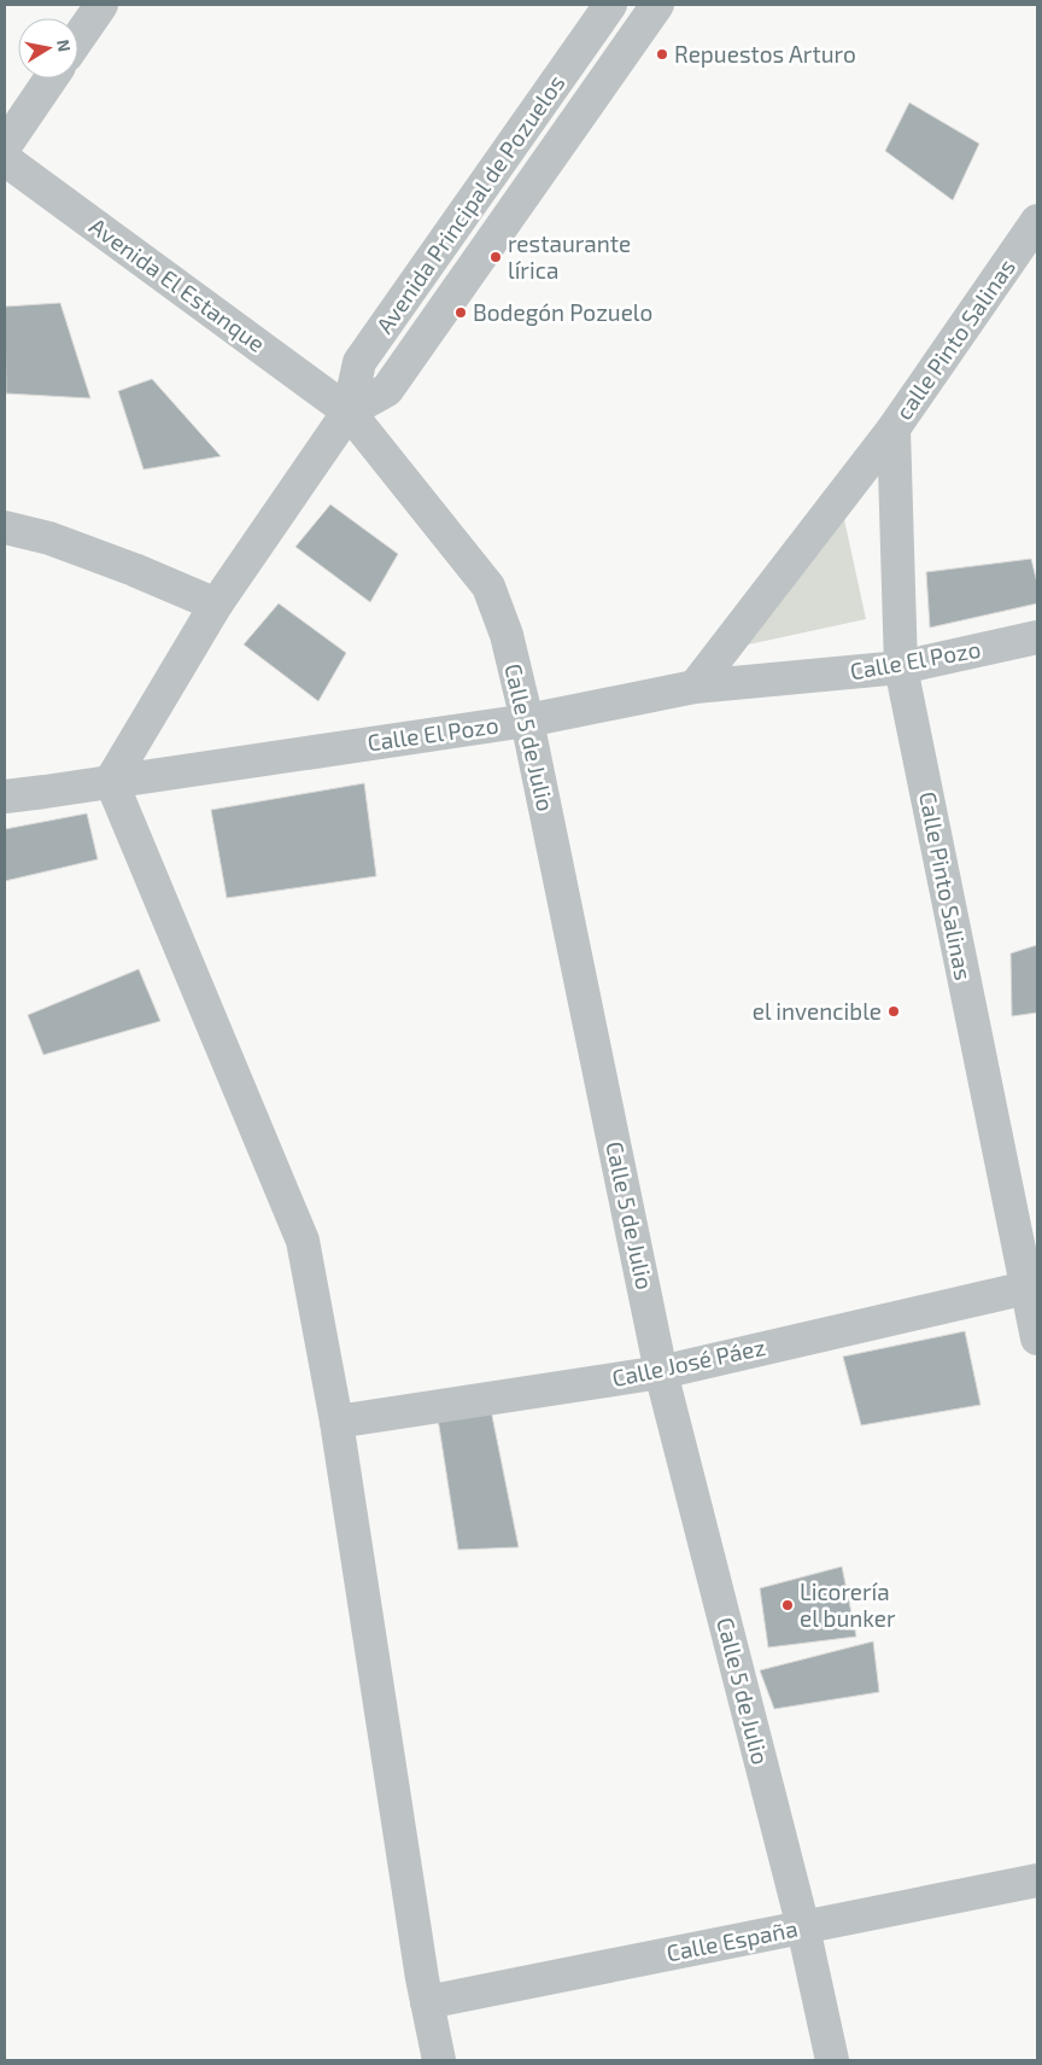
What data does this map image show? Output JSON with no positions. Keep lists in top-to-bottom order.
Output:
{
  "streets": {
    "street": [
      "Avenida Principal de Pozuelos",
      "Avenida El Estanque",
      "calle Pinto Salinas",
      "Calle El Pozo",
      "Calle 5 de Julio",
      "Calle Pinto Salinas",
      "Calle José Páez",
      "Calle España"
    ]
  },
  "crossings": [
    ["Avenida Principal de Pozuelos", "Avenida El Estanque"],
    ["Avenida Principal de Pozuelos", "Calle El Pozo"],
    ["Avenida Principal de Pozuelos", "Calle 5 de Julio"],
    ["Avenida El Estanque", "Calle 5 de Julio"],
    ["calle Pinto Salinas", "Calle El Pozo"],
    ["calle Pinto Salinas", "Calle Pinto Salinas"],
    ["Calle El Pozo", "Calle 5 de Julio"],
    ["Calle El Pozo", "Calle Pinto Salinas"],
    ["Calle 5 de Julio", "Calle José Páez"],
    ["Calle 5 de Julio", "Calle España"],
    ["Calle Pinto Salinas", "Calle José Páez"]
  ],
  "places": [
    "Repuestos Arturo",
    "restaurante lírica",
    "Bodegón Pozuelo",
    "el invencible",
    "Licorería el bunker"
  ],
  "north": "right"
}
